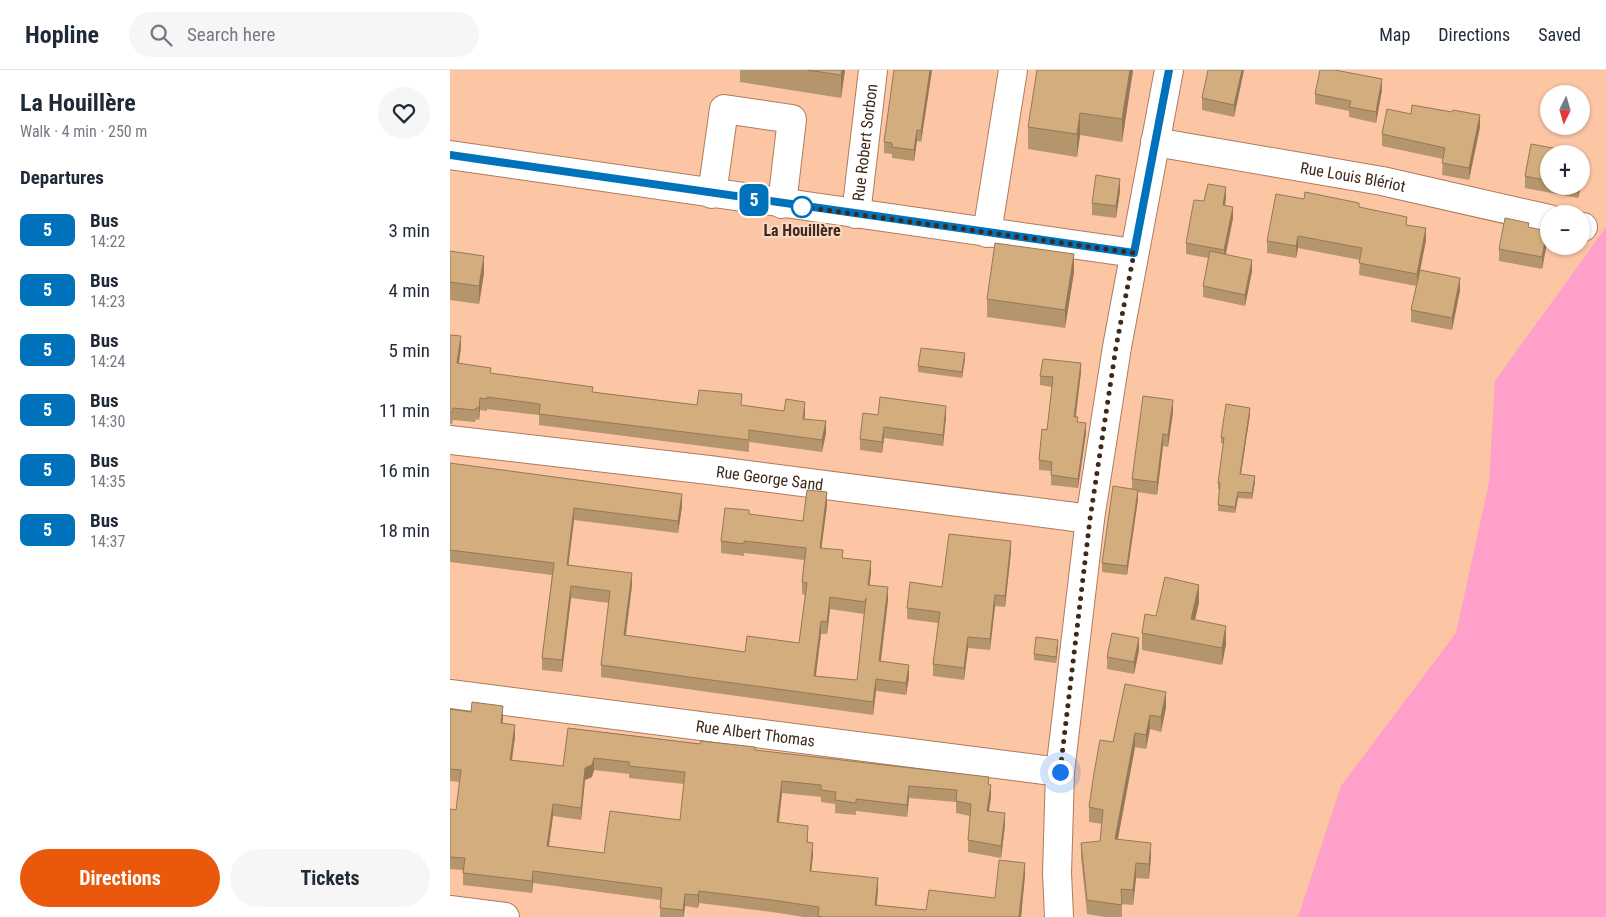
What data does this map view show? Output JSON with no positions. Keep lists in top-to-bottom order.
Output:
{
  "streets": {
    "street": [
      "Rue Robert Sorbon",
      "Rue Louis Blériot",
      "Rue George Sand",
      "Rue Albert Thomas"
    ]
  },
  "places": ["La Houillère"],
  "lines": ["bus line 5"],
  "north": "bottom",
  "page": {
    "header": "Hopline",
    "search": "Search here",
    "nav": ["Map", "Directions", "Saved"],
    "heading": [
      ["La Houillère", "Walk · 4 min · 250 m"],
      "Departures"
    ],
    "on_map": "5",
    "map_buttons": ["+", "−"],
    "list": [
      {
        "mark": "5",
        "name": "Bus",
        "note": "14:22",
        "value": "3 min"
      },
      {
        "mark": "5",
        "name": "Bus",
        "note": "14:23",
        "value": "4 min"
      },
      {
        "mark": "5",
        "name": "Bus",
        "note": "14:24",
        "value": "5 min"
      },
      {
        "mark": "5",
        "name": "Bus",
        "note": "14:30",
        "value": "11 min"
      },
      {
        "mark": "5",
        "name": "Bus",
        "note": "14:35",
        "value": "16 min"
      },
      {
        "mark": "5",
        "name": "Bus",
        "note": "14:37",
        "value": "18 min"
      }
    ],
    "buttons": ["Directions", "Tickets"]
  }
}
